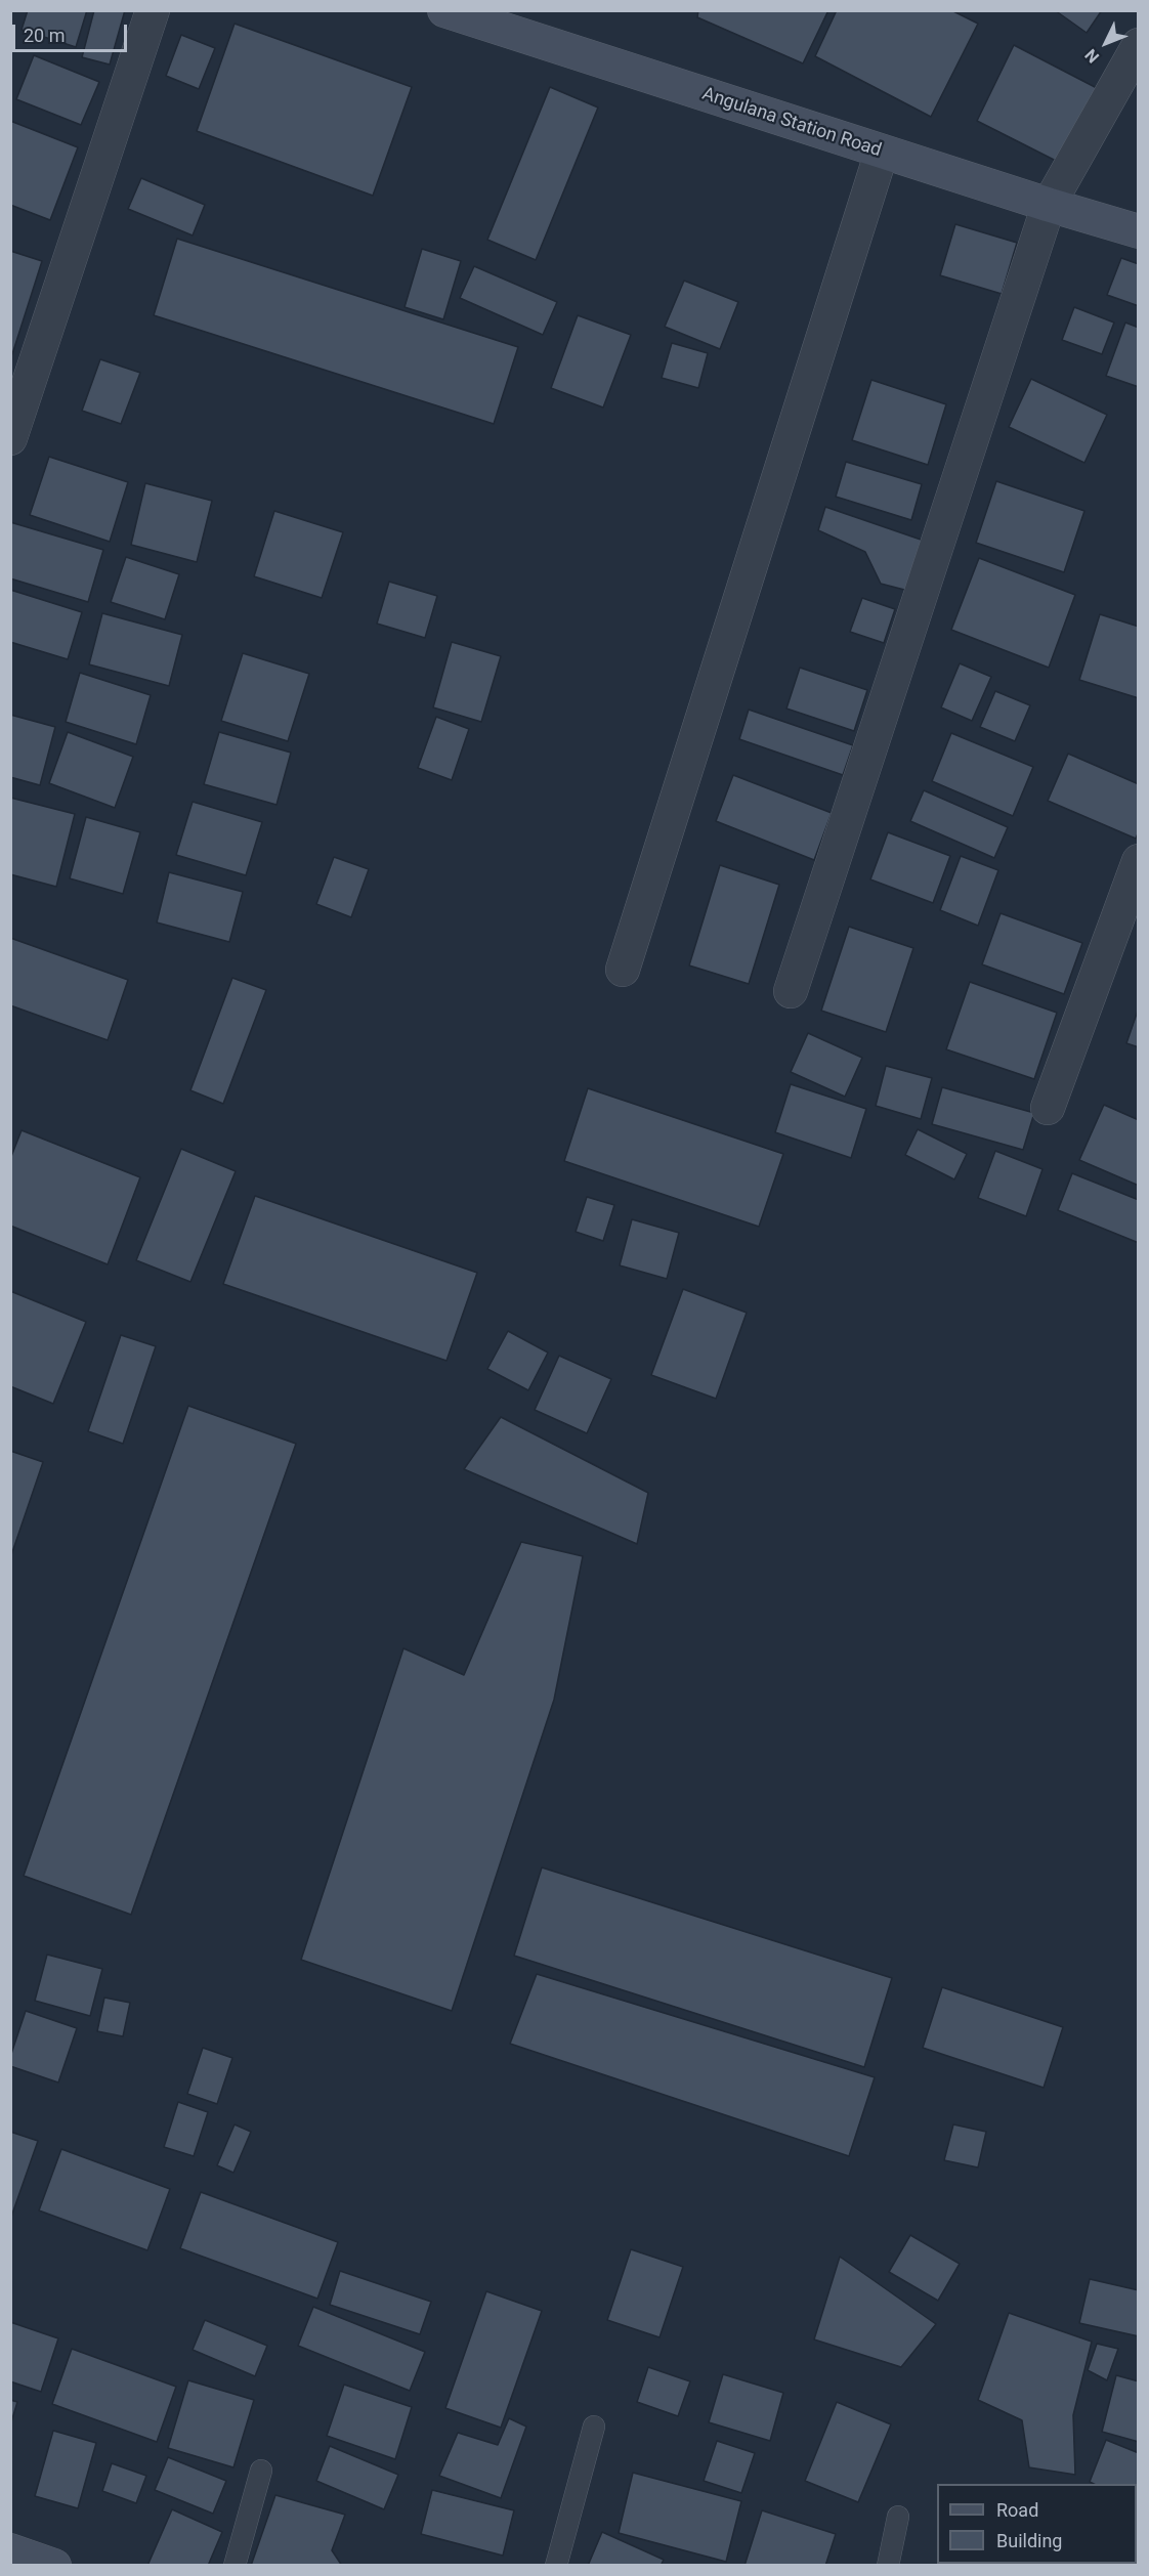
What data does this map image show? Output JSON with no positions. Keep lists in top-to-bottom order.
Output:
{
  "streets": {
    "street": ["Angulana Station Road"]
  },
  "legend": ["Road", "Building"],
  "scale_bar": "20 m",
  "north": "bottom left"
}
